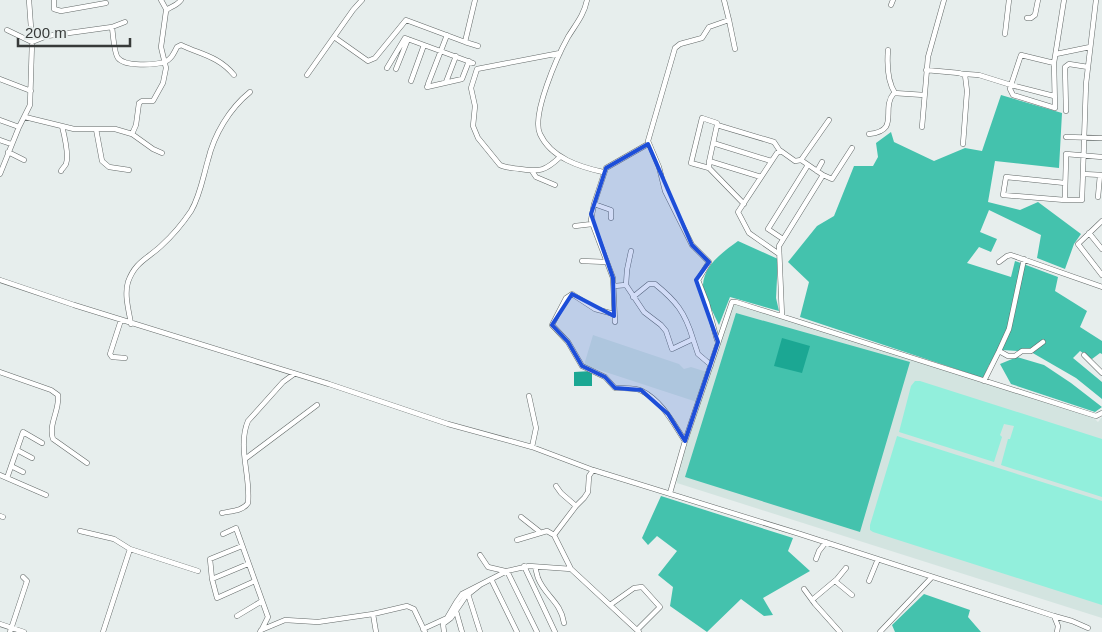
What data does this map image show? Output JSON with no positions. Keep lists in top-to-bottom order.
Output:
{
  "scale_bar": "200 m"
}
